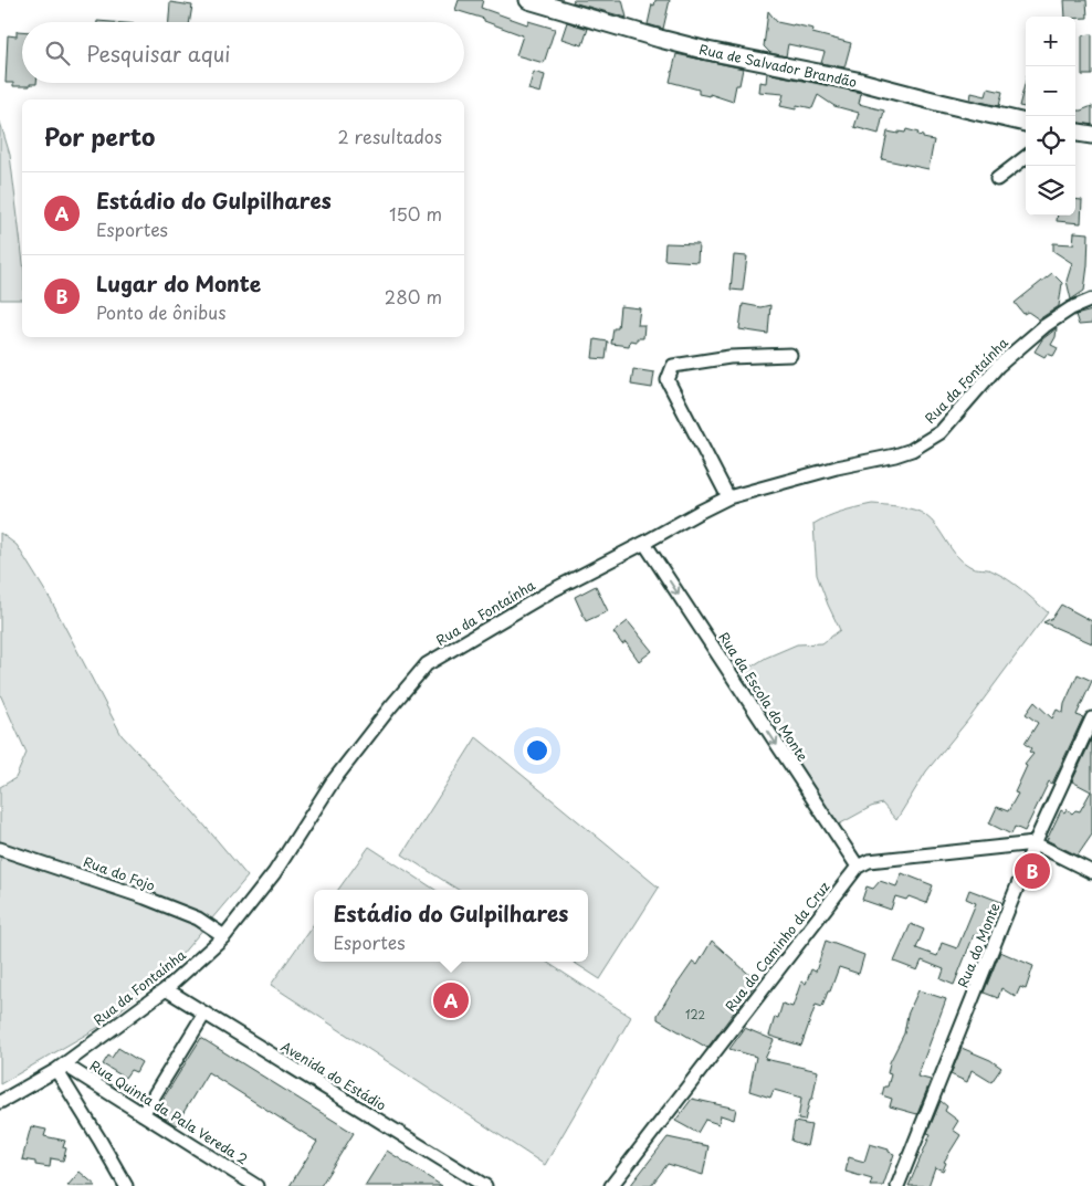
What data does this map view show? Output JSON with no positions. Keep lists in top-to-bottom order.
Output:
{
  "streets": {
    "main road": ["Rua de Salvador Brandão"],
    "street": [
      "Rua da Fontaínha",
      "Rua da Escola do Monte",
      "Rua do Fojo",
      "Rua do Monte",
      "Rua do Caminho da Cruz",
      "Avenida do Estádio",
      "Rua Quinta da Pala Vereda 2"
    ]
  },
  "crossings": [
    ["Rua da Fontaínha", "Rua da Escola do Monte"],
    ["Rua da Fontaínha", "Rua do Fojo"],
    ["Rua da Fontaínha", "Avenida do Estádio"],
    ["Rua da Fontaínha", "Rua Quinta da Pala Vereda 2"],
    ["Rua da Escola do Monte", "Rua do Caminho da Cruz"]
  ],
  "one_way": ["Rua da Escola do Monte"],
  "house_numbers": ["122"],
  "page": {
    "map_buttons": ["+", "−"],
    "search": "Pesquisar aqui",
    "heading": ["Por perto", "2 resultados"],
    "list": [
      {
        "mark": "A",
        "name": "Estádio do Gulpilhares",
        "note": "Esportes",
        "value": "150 m"
      },
      {
        "mark": "B",
        "name": "Lugar do Monte",
        "note": "Ponto de ônibus",
        "value": "280 m"
      }
    ],
    "pins": ["B", "A"],
    "popup": ["Estádio do Gulpilhares", "Esportes"]
  }
}
